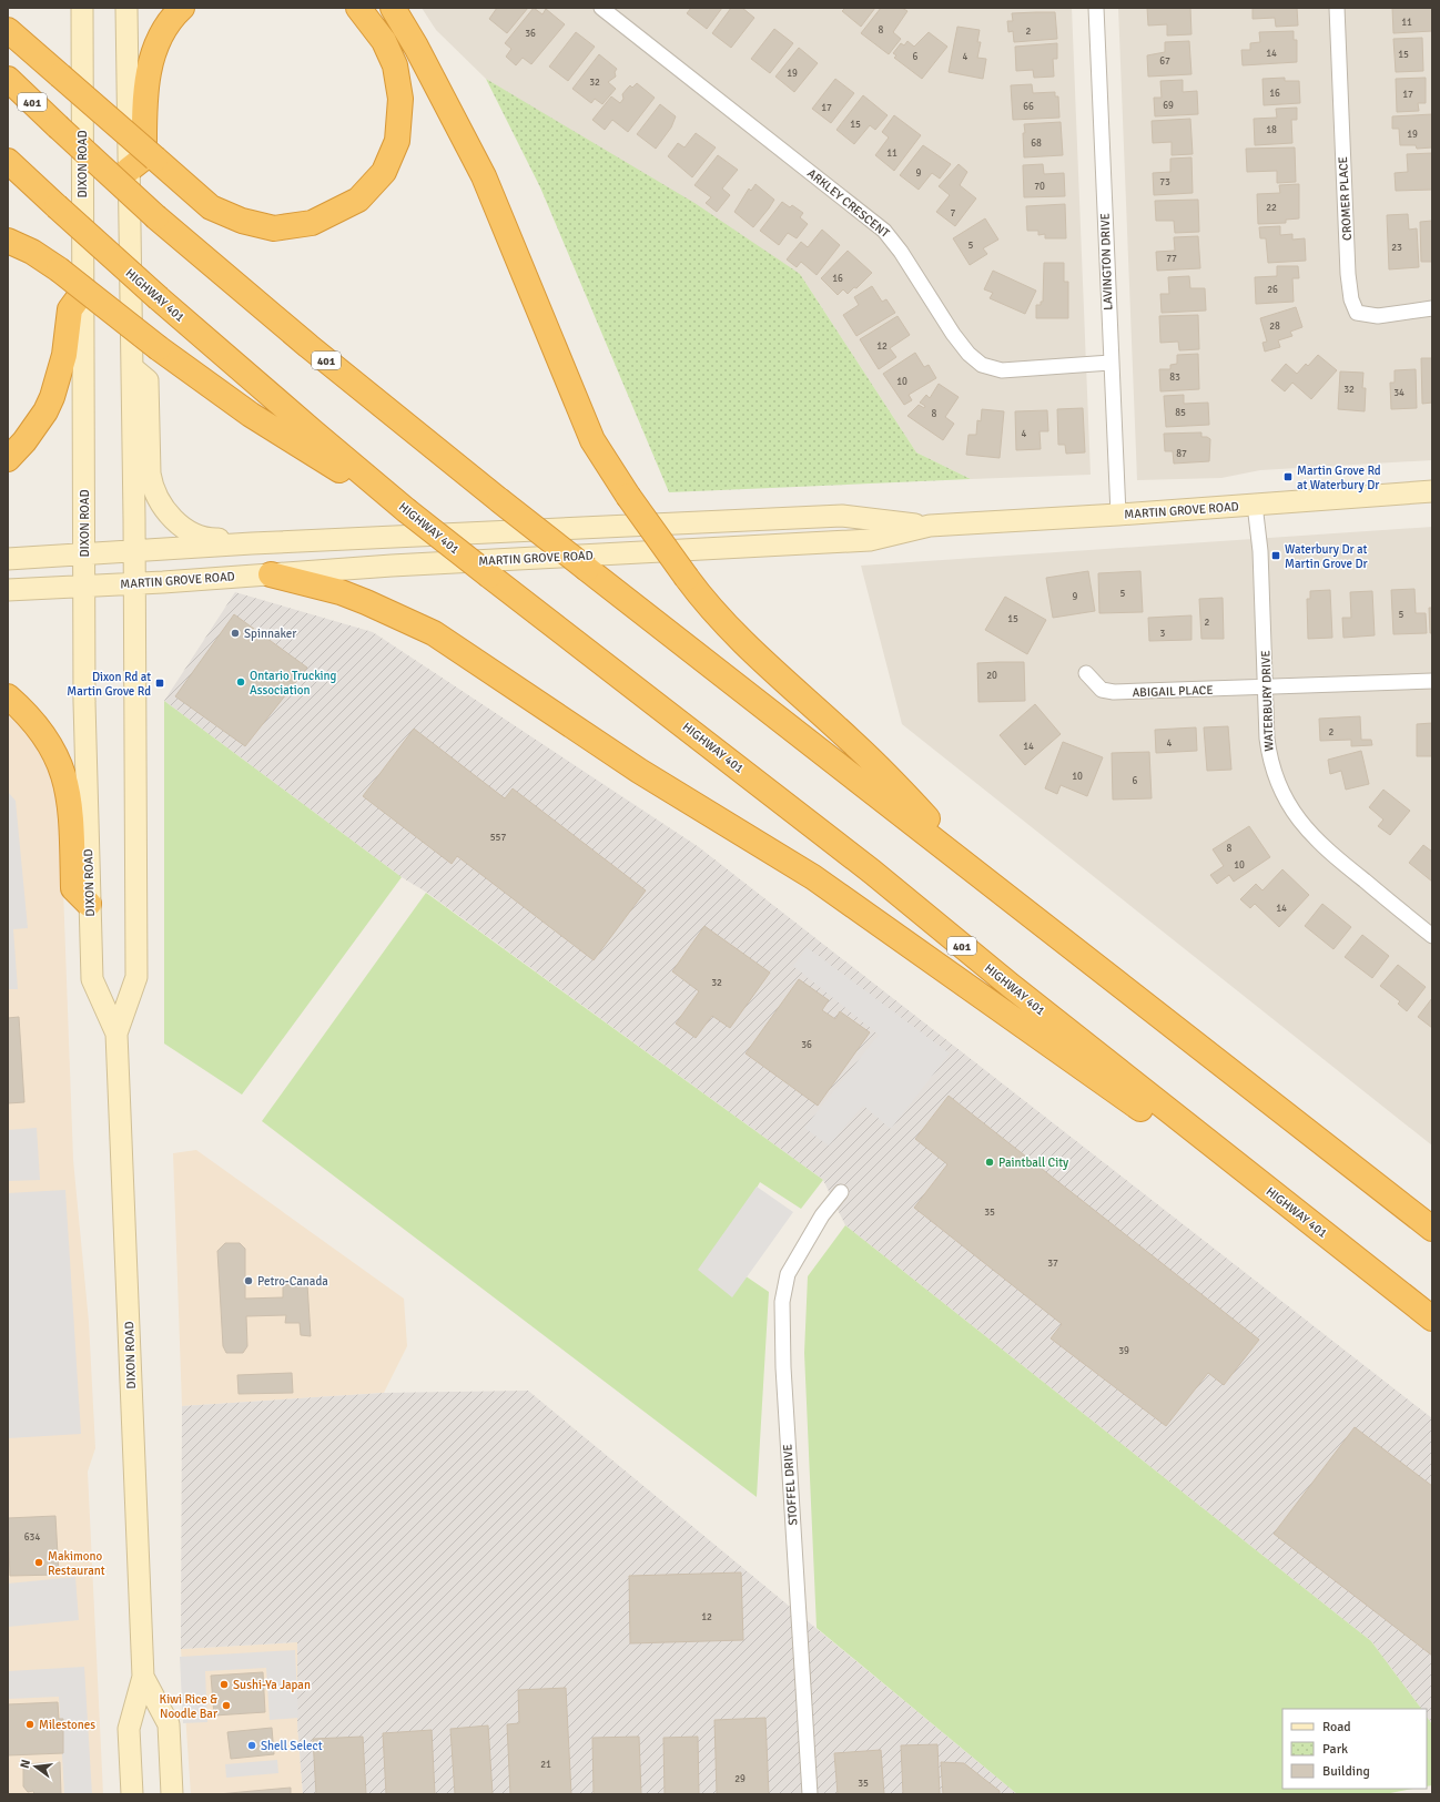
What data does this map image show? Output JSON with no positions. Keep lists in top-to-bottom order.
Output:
{
  "streets": {
    "highway": ["401", "HIGHWAY 401"],
    "main road": ["DIXON ROAD", "MARTIN GROVE ROAD"],
    "street": [
      "CROMER PLACE",
      "ARKLEY CRESCENT",
      "LAVINGTON DRIVE",
      "ABIGAIL PLACE",
      "WATERBURY DRIVE",
      "STOFFEL DRIVE"
    ]
  },
  "crossings": [
    ["DIXON ROAD", "MARTIN GROVE ROAD"],
    ["ARKLEY CRESCENT", "LAVINGTON DRIVE"],
    ["LAVINGTON DRIVE", "MARTIN GROVE ROAD"],
    ["MARTIN GROVE ROAD", "WATERBURY DRIVE"],
    ["ABIGAIL PLACE", "WATERBURY DRIVE"]
  ],
  "places": {
    "transit": ["Martin Grove Rd at Waterbury Dr", "Waterbury Dr at Martin Grove Dr", "Dixon Rd at Martin Grove Rd"],
    "other": [
      "Spinnaker",
      "Ontario Trucking Association",
      "Paintball City",
      "Petro-Canada",
      "Makimono Restaurant",
      "Sushi-Ya Japan",
      "Kiwi Rice & Noodle Bar",
      "Milestones",
      "Shell Select"
    ]
  },
  "house_numbers": [
    "11",
    "8",
    "2",
    "36",
    "14",
    "15",
    "6",
    "4",
    "67",
    "19",
    "32",
    "16",
    "17",
    "69",
    "66",
    "17",
    "15",
    "18",
    "19",
    "68",
    "11",
    "9",
    "73",
    "70",
    "22",
    "7",
    "5",
    "23",
    "77",
    "16",
    "26",
    "28",
    "12",
    "83",
    "10",
    "32",
    "34",
    "85",
    "8",
    "4",
    "87",
    "5",
    "9",
    "5",
    "15",
    "2",
    "3",
    "20",
    "2",
    "4",
    "14",
    "10",
    "6",
    "557",
    "8",
    "10",
    "14",
    "32",
    "36",
    "35",
    "37",
    "39",
    "634",
    "12",
    "21",
    "29",
    "35"
  ],
  "legend": ["Road", "Park", "Building"],
  "north": "left"
}
